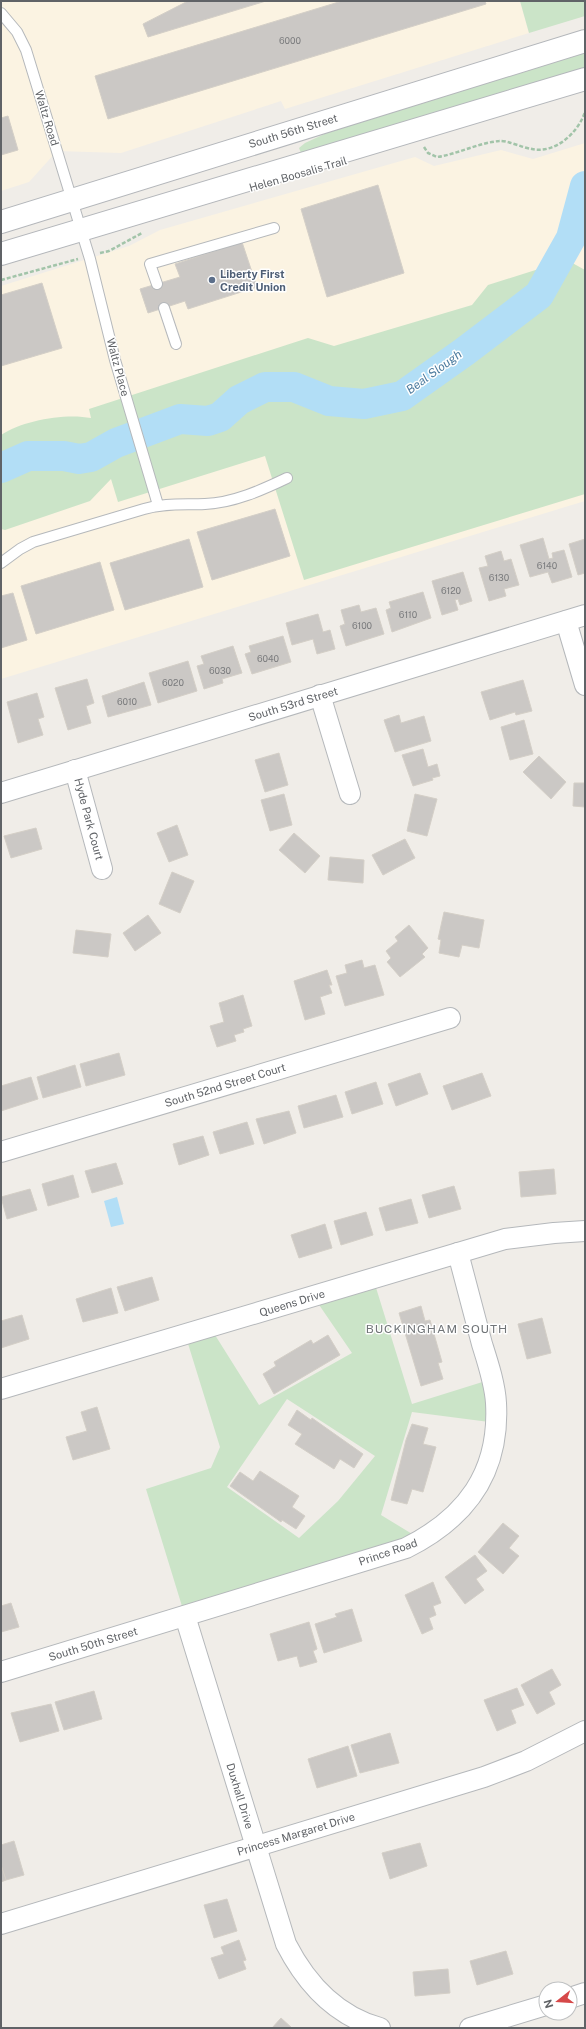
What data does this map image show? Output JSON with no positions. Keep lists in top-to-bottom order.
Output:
{
  "streets": {
    "main road": ["South 56th Street"],
    "street": [
      "South 53rd Street",
      "Hyde Park Court",
      "South 52nd Street Court",
      "Queens Drive",
      "Prince Road",
      "South 50th Street",
      "Duxhall Drive",
      "Princess Margaret Drive"
    ],
    "lane": ["Waltz Road", "Waltz Place"]
  },
  "crossings": [
    ["Waltz Road", "South 56th Street"],
    ["Waltz Road", "Waltz Place"],
    ["South 53rd Street", "Hyde Park Court"],
    ["Queens Drive", "Prince Road"],
    ["Prince Road", "South 50th Street"],
    ["Prince Road", "Duxhall Drive"],
    ["South 50th Street", "Duxhall Drive"],
    ["Duxhall Drive", "Princess Margaret Drive"]
  ],
  "districts": ["BUCKINGHAM SOUTH"],
  "water": ["Beal Slough"],
  "places": ["Liberty First Credit Union"],
  "house_numbers": [
    "6000",
    "6140",
    "6130",
    "6120",
    "6110",
    "6100",
    "6040",
    "6030",
    "6020",
    "6010"
  ],
  "north": "left"
}
